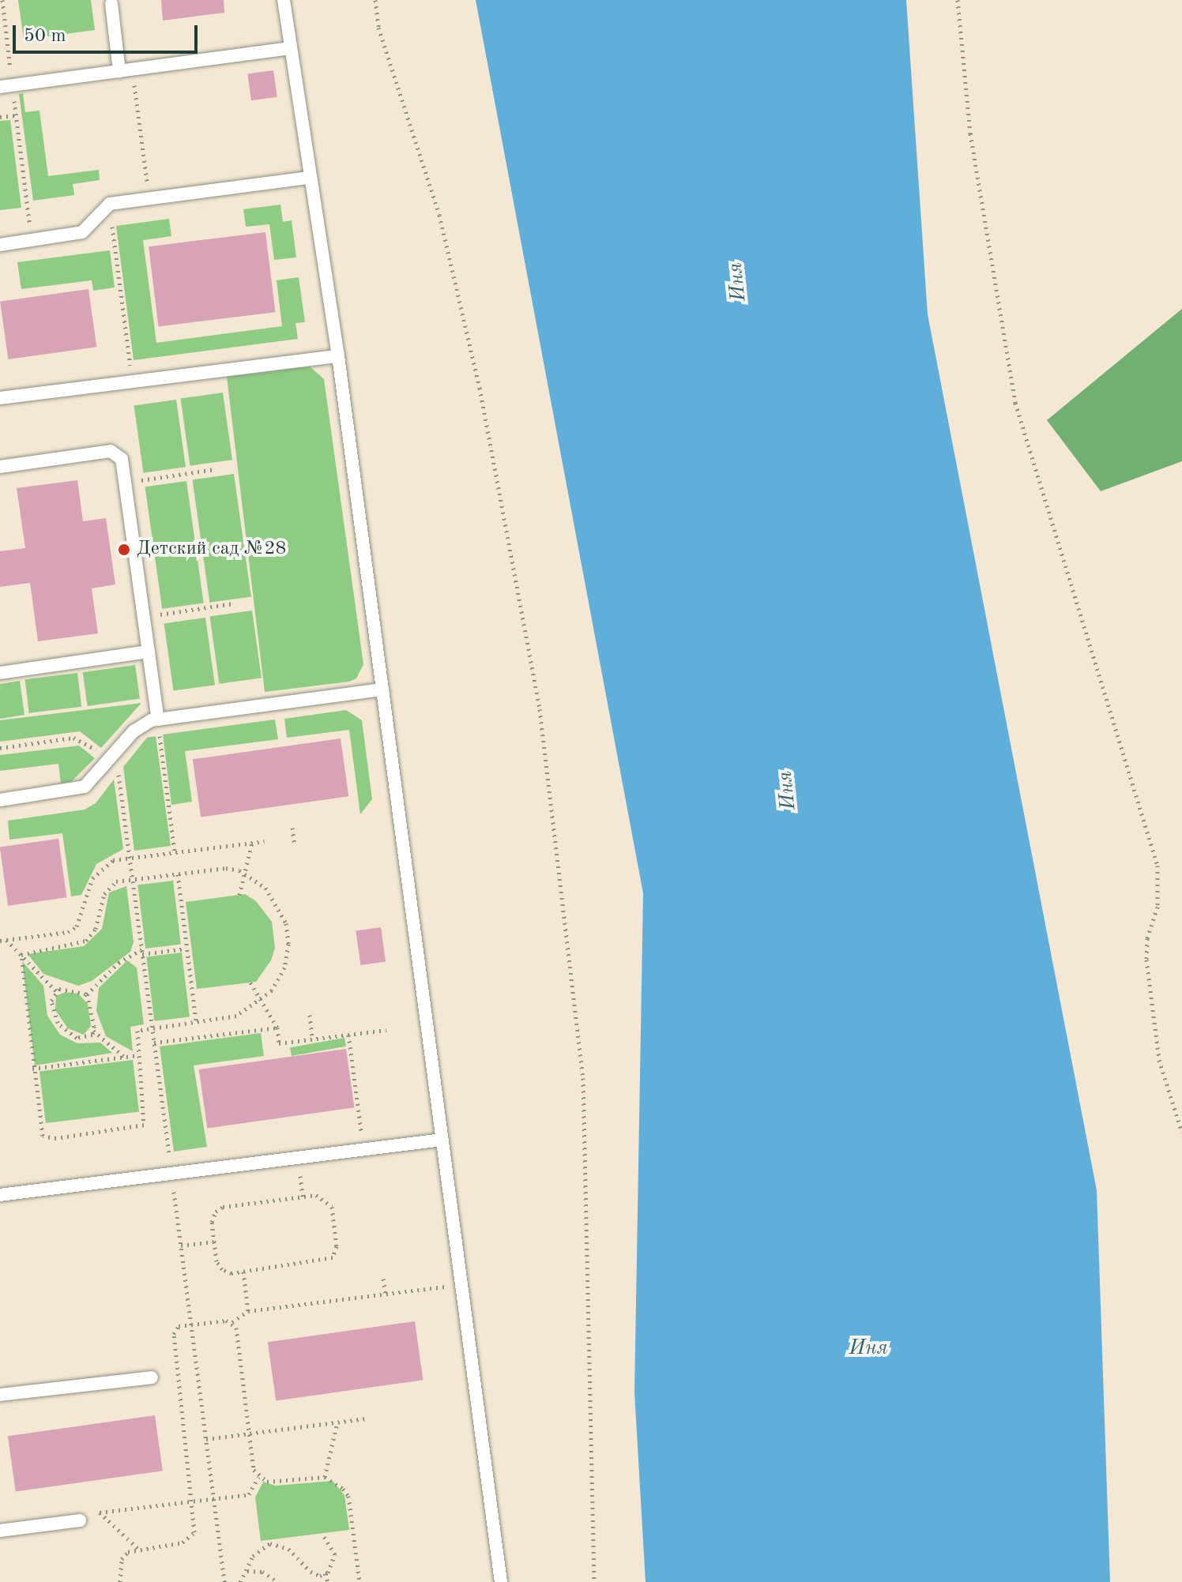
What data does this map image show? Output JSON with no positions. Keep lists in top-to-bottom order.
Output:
{
  "water": ["Иня"],
  "places": ["Детский сад №28"],
  "scale_bar": "50 m"
}
